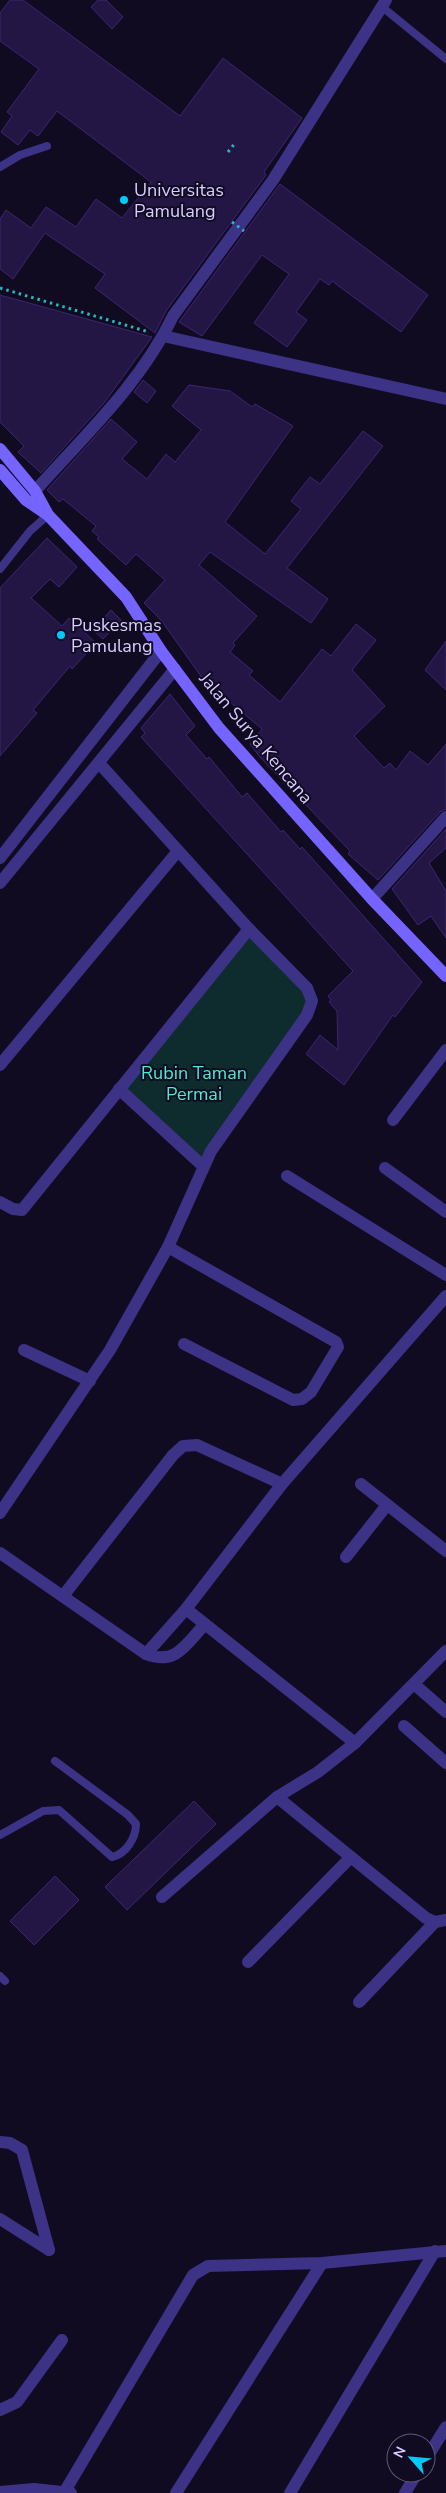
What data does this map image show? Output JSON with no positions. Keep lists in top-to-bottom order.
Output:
{
  "streets": {
    "main road": ["Jalan Surya Kencana"]
  },
  "parks": ["Rubin Taman Permai"],
  "places": ["Universitas Pamulang", "Puskesmas Pamulang"],
  "north": "top left"
}
